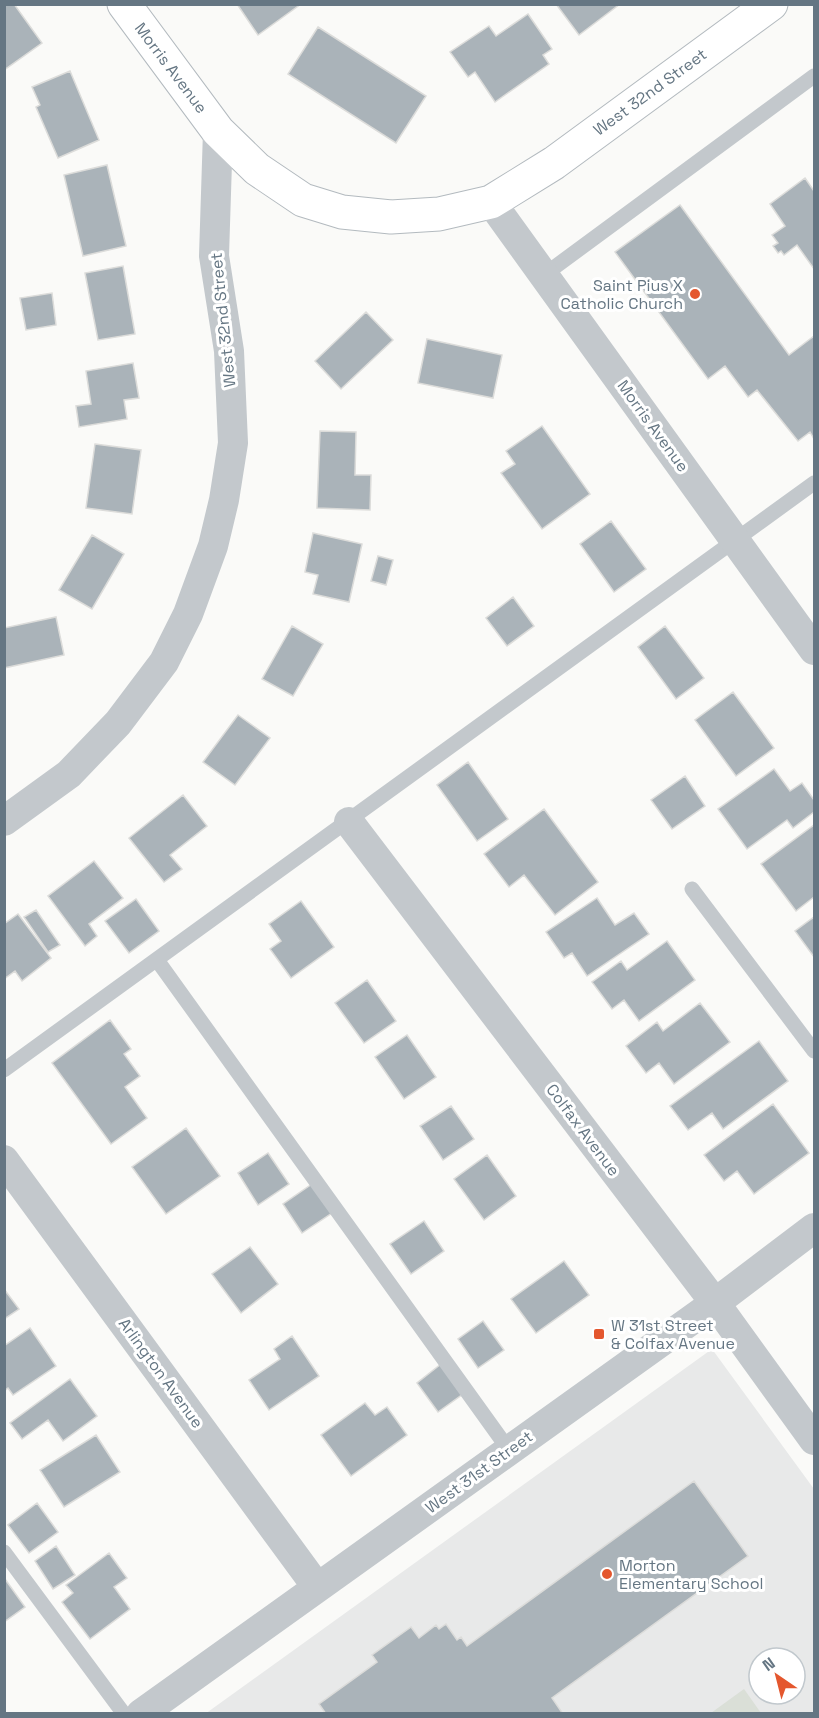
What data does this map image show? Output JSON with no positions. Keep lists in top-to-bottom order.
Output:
{
  "streets": {
    "street": [
      "Morris Avenue",
      "West 32nd Street",
      "Colfax Avenue",
      "Arlington Avenue",
      "West 31st Street"
    ]
  },
  "crossings": [
    ["Morris Avenue", "West 32nd Street"],
    ["Colfax Avenue", "West 31st Street"],
    ["Arlington Avenue", "West 31st Street"]
  ],
  "places": {
    "other": ["Saint Pius X Catholic Church", "Morton Elementary School"],
    "transit": ["W 31st Street & Colfax Avenue"]
  },
  "north": "top left"
}
